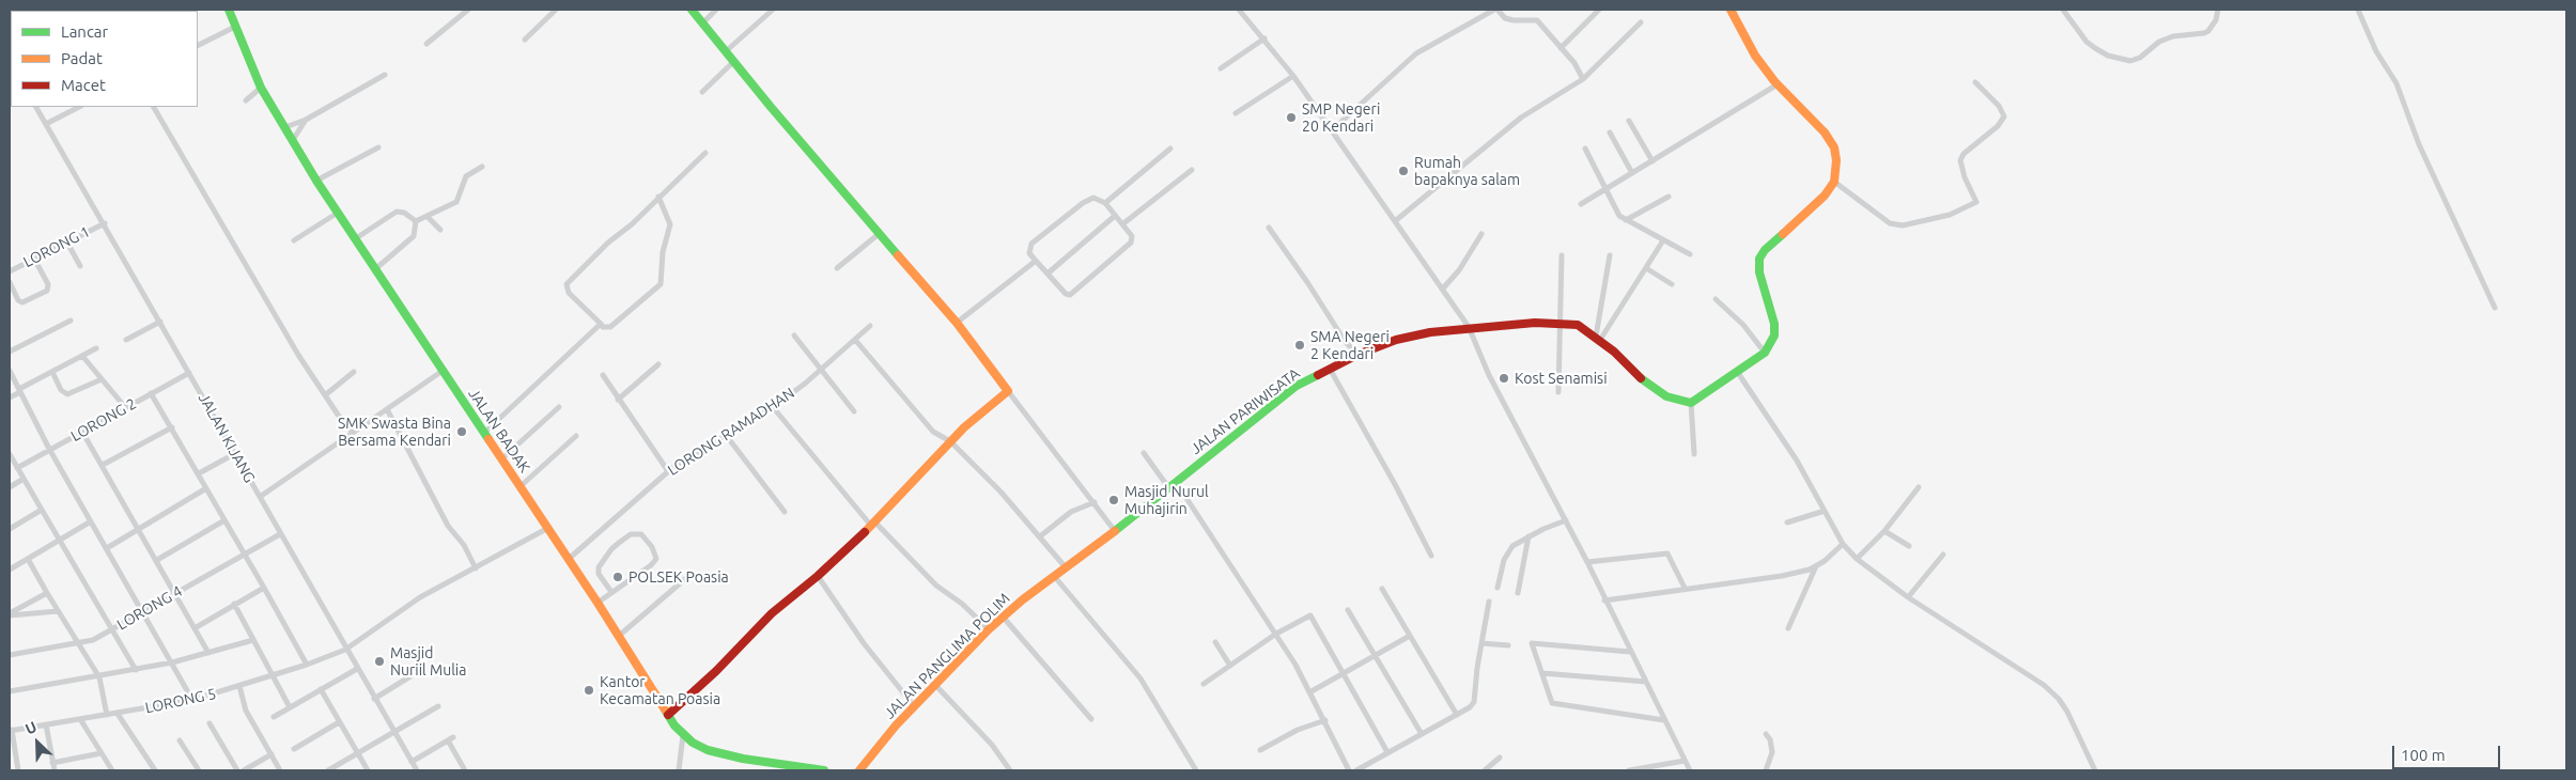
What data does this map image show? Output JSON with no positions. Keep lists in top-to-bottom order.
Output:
{
  "streets": {
    "street": [
      "LORONG 1",
      "JALAN PARIWISATA",
      "LORONG 2",
      "JALAN BADAK",
      "LORONG RAMADHAN",
      "JALAN KIJANG",
      "LORONG 4",
      "JALAN PANGLIMA POLIM",
      "LORONG 5"
    ]
  },
  "crossings": [
    ["LORONG 1", "JALAN KIJANG"],
    ["JALAN PARIWISATA", "JALAN PANGLIMA POLIM"],
    ["LORONG 2", "JALAN KIJANG"],
    ["JALAN BADAK", "LORONG RAMADHAN"],
    ["JALAN BADAK", "LORONG 5"],
    ["JALAN KIJANG", "LORONG 4"],
    ["JALAN KIJANG", "LORONG 5"]
  ],
  "places": [
    "SMP Negeri 20 Kendari",
    "Rumah bapaknya salam",
    "SMA Negeri 2 Kendari",
    "Kost Senamisi",
    "SMK Swasta Bina Bersama Kendari",
    "Masjid Nurul Muhajirin",
    "POLSEK Poasia",
    "Masjid Nuriil Mulia",
    "Kantor Kecamatan Poasia"
  ],
  "legend": ["Lancar", "Padat", "Macet"],
  "scale_bar": "100 m",
  "north": "top left"
}
